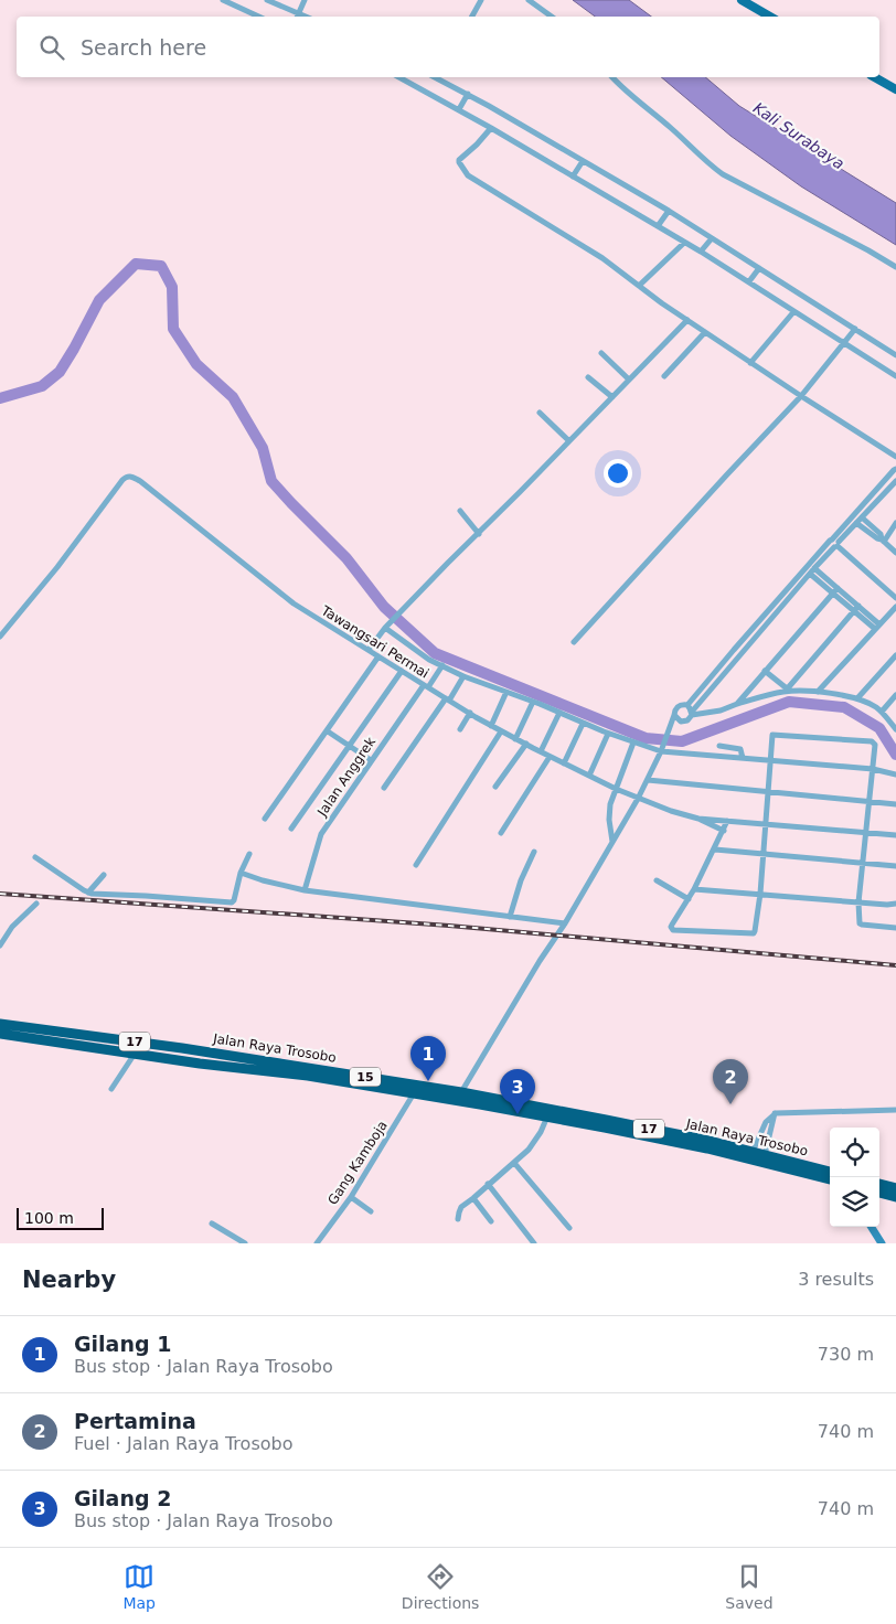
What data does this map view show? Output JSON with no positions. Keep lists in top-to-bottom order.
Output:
{
  "streets": {
    "highway": ["17", "Jalan Raya Trosobo", "15"],
    "street": ["Tawangsari Permai", "Jalan Anggrek", "Gang Kamboja"]
  },
  "crossings": [
    ["Tawangsari Permai", "Jalan Anggrek"],
    ["Jalan Raya Trosobo", "Gang Kamboja"]
  ],
  "water": ["Kali Surabaya"],
  "scale_bar": "100 m",
  "page": {
    "search": "Search here",
    "pins": ["1", "2", "3"],
    "scale": "100 m",
    "heading": ["Nearby", "3 results"],
    "list": [
      {
        "mark": "1",
        "name": "Gilang 1",
        "note": "Bus stop · Jalan Raya Trosobo",
        "value": "730 m"
      },
      {
        "mark": "2",
        "name": "Pertamina",
        "note": "Fuel · Jalan Raya Trosobo",
        "value": "740 m"
      },
      {
        "mark": "3",
        "name": "Gilang 2",
        "note": "Bus stop · Jalan Raya Trosobo",
        "value": "740 m"
      }
    ],
    "nav": ["Map", "Directions", "Saved"]
  }
}
